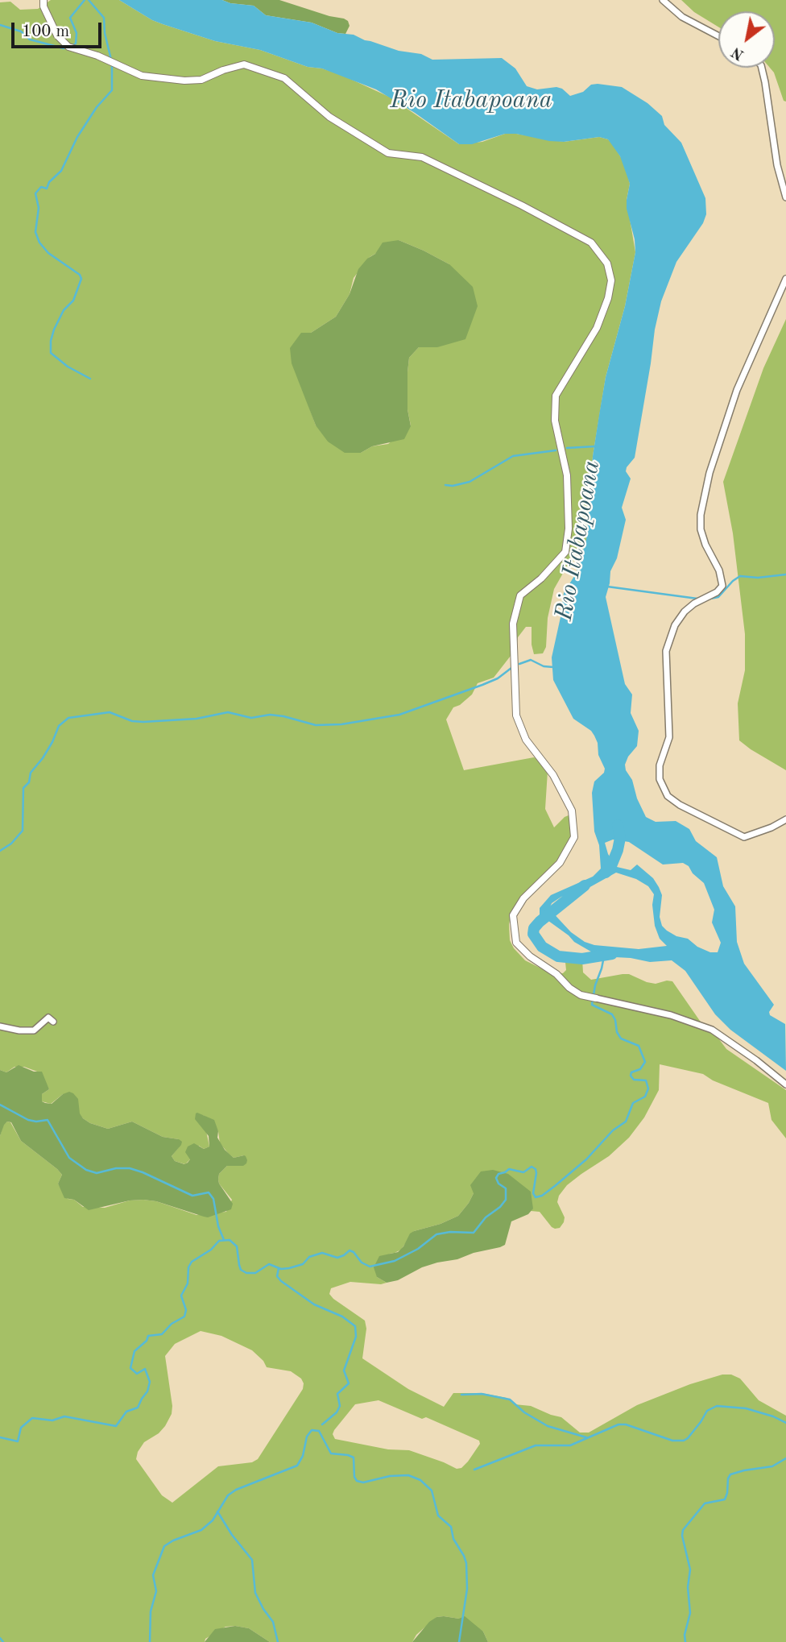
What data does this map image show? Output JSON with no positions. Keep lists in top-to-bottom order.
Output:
{
  "water": ["Rio Itabapoana"],
  "scale_bar": "100 m",
  "north": "bottom left"
}
